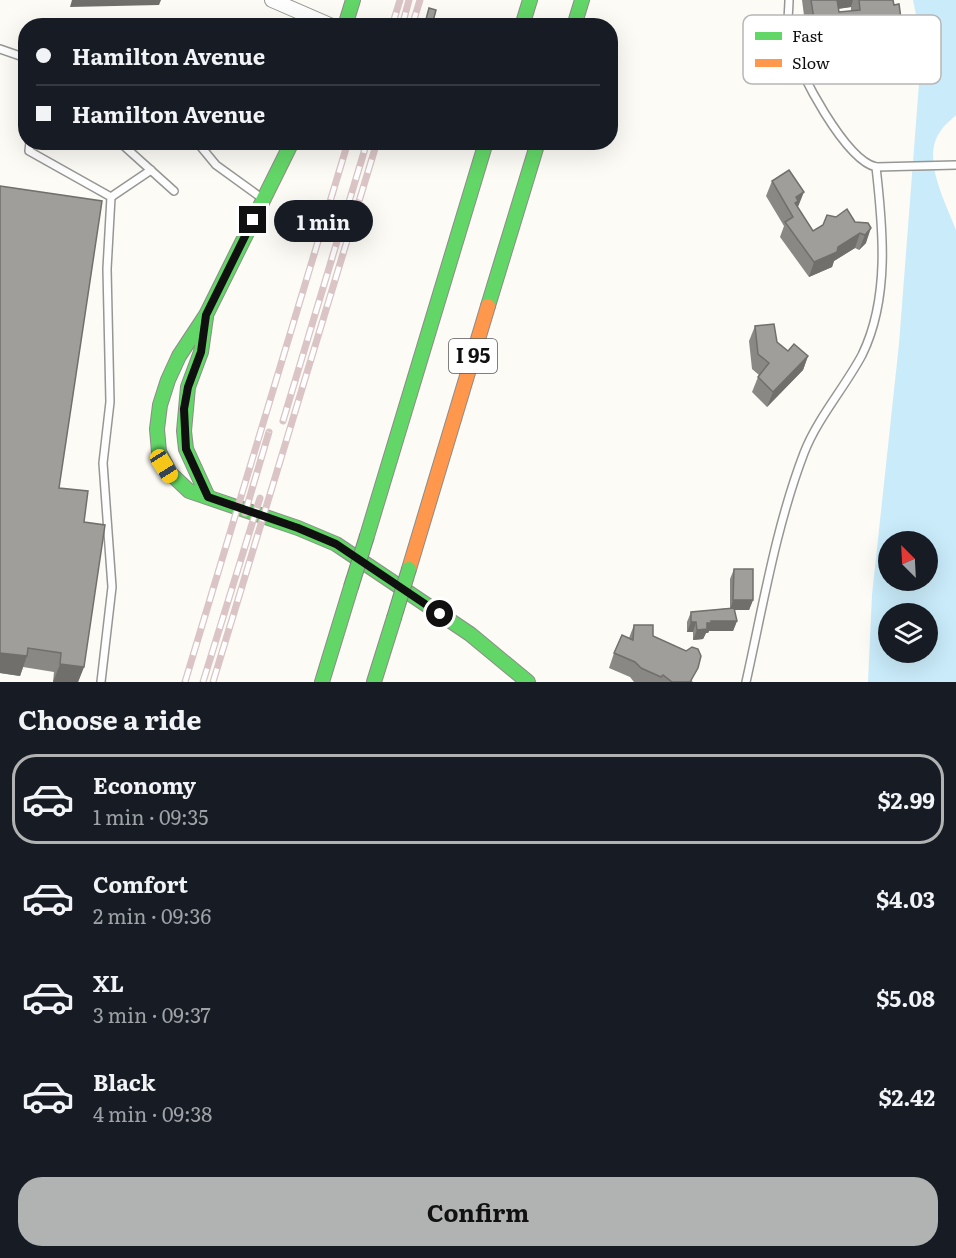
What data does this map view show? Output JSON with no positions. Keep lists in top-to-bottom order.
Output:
{
  "streets": {
    "main road": ["I 95"]
  },
  "legend": ["Fast", "Slow"],
  "north": "top left",
  "page": {
    "banner": ["Hamilton Avenue", "Hamilton Avenue"],
    "bubble": "1 min",
    "heading": "Choose a ride",
    "list": [
      {
        "name": "Economy",
        "note": "1 min · 09:35",
        "value": "$2.99"
      },
      {
        "name": "Comfort",
        "note": "2 min · 09:36",
        "value": "$4.03"
      },
      {
        "name": "XL",
        "note": "3 min · 09:37",
        "value": "$5.08"
      },
      {
        "name": "Black",
        "note": "4 min · 09:38",
        "value": "$2.42"
      }
    ],
    "buttons": "Confirm"
  }
}
